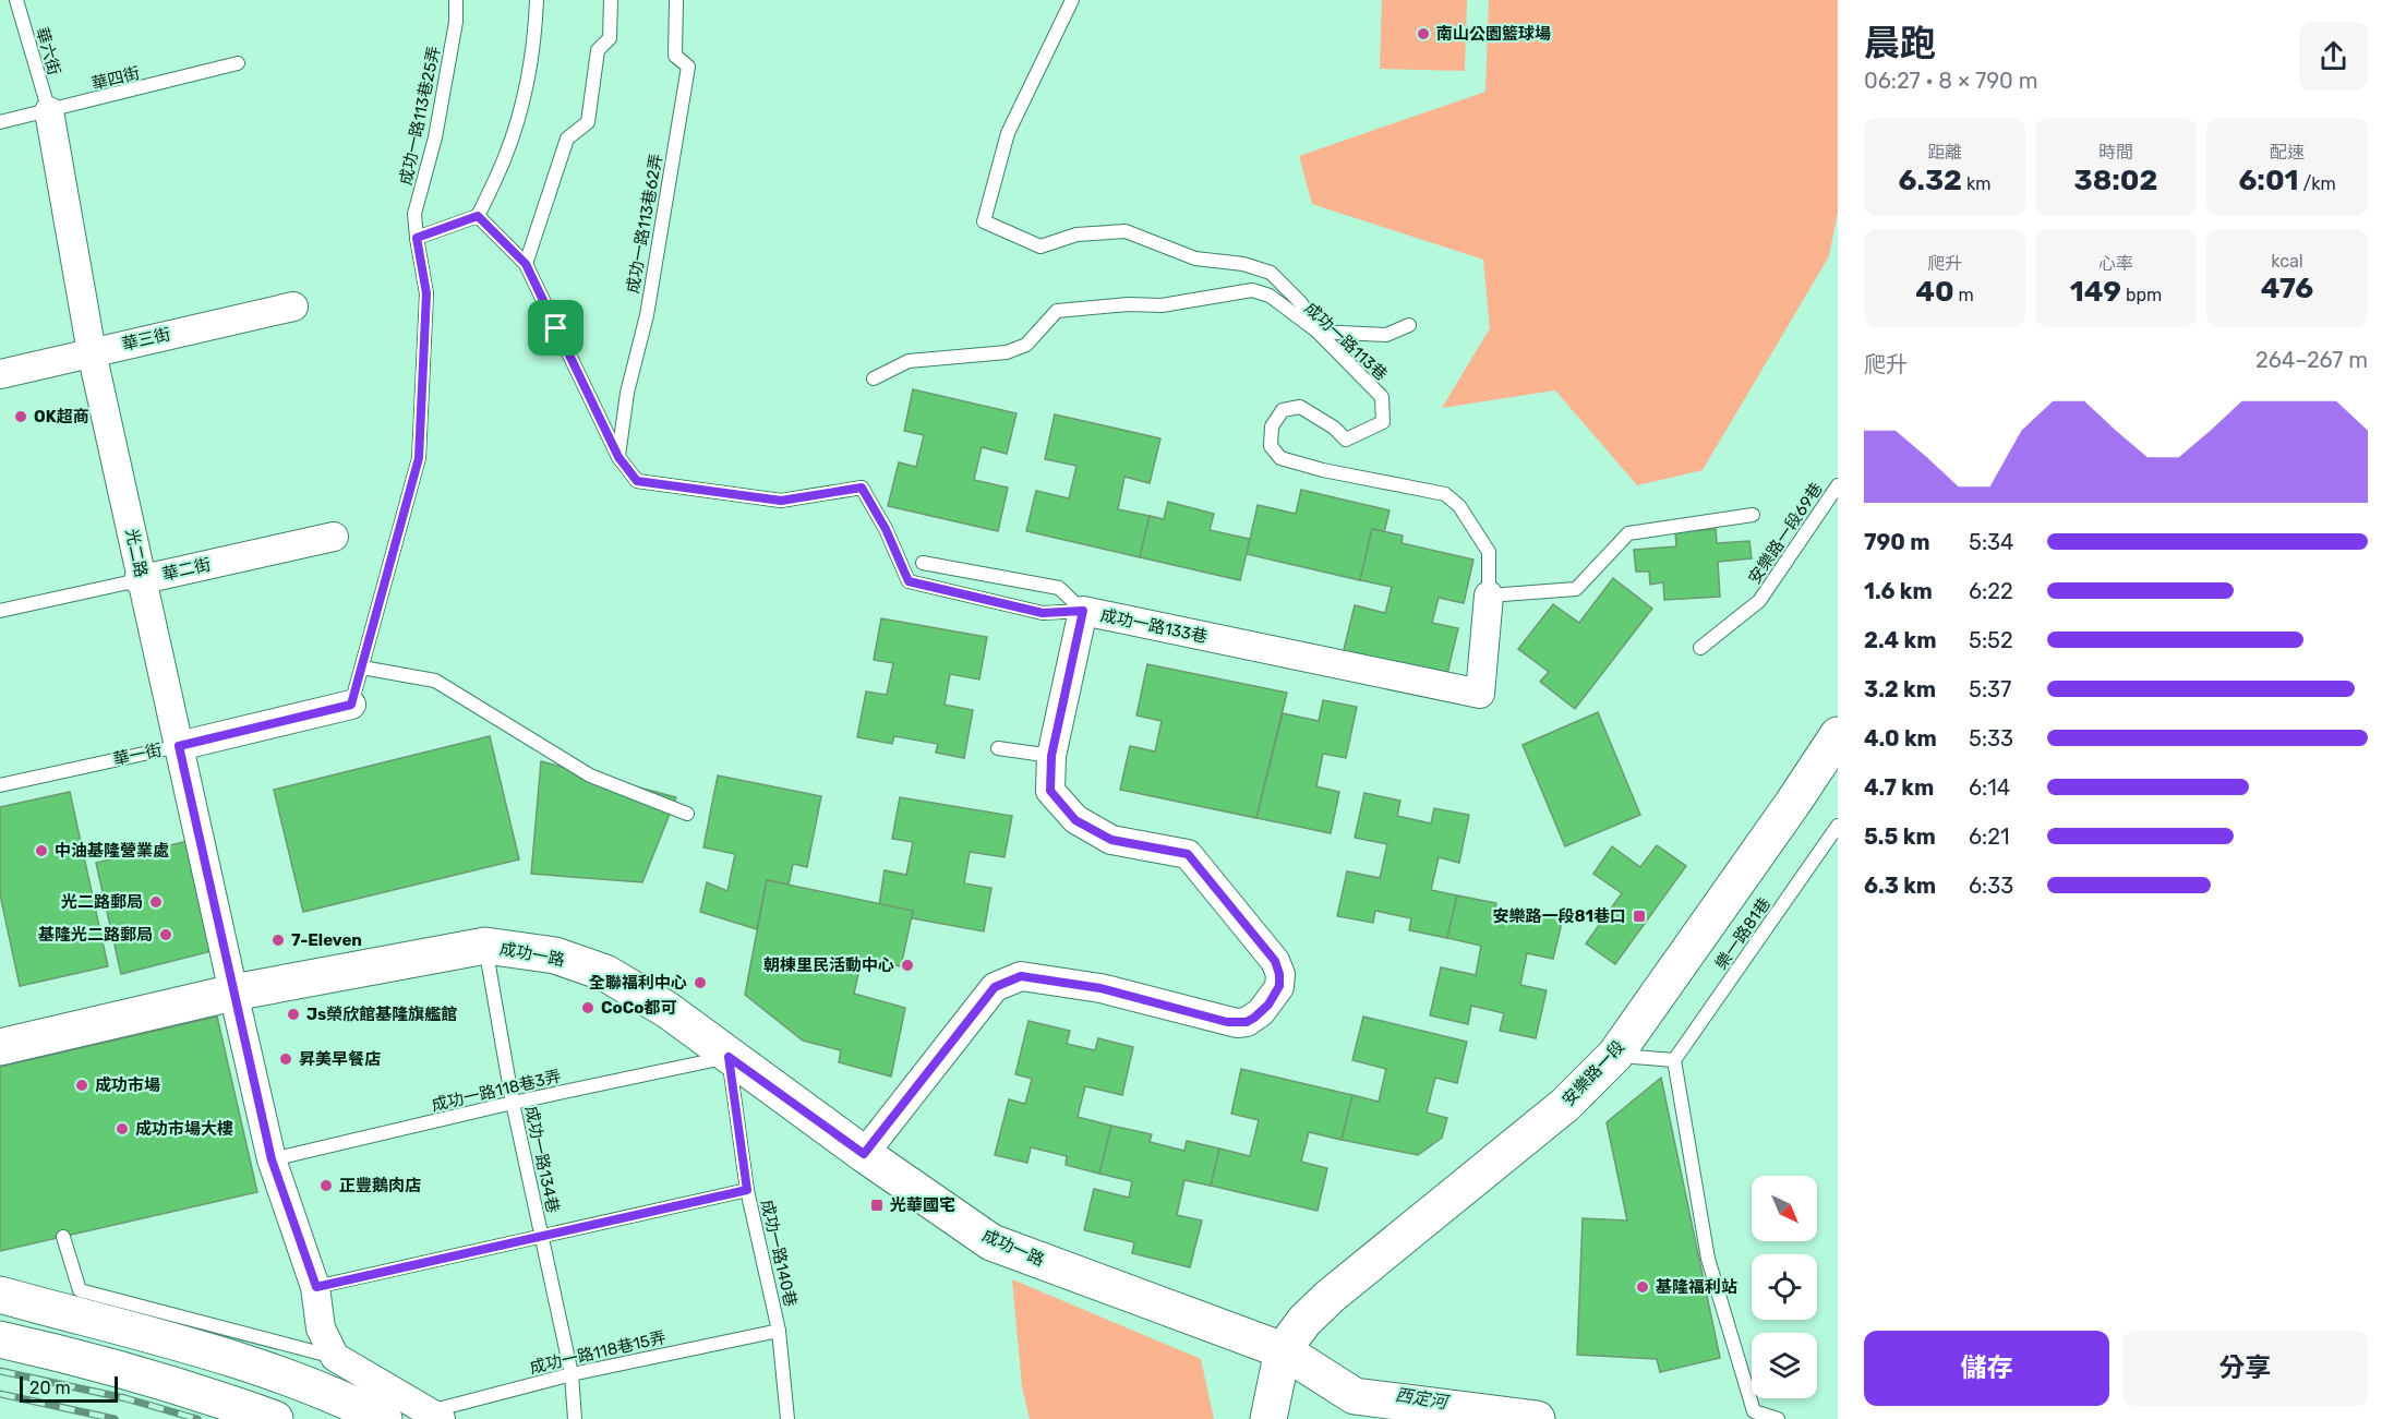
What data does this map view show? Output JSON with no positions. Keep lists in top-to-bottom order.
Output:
{
  "streets": {
    "main road": ["成功一路", "安樂路一段"],
    "street": [
      "華三街",
      "光二路",
      "華二街",
      "成功一路133巷",
      "華一街"
    ],
    "lane": [
      "華六街",
      "華四街",
      "成功一路113巷25弄",
      "成功一路113巷62弄",
      "成功一路113巷",
      "安樂路一段69巷",
      "樂一路81巷",
      "成功一路118巷3弄",
      "成功一路134巷",
      "成功一路140巷",
      "成功一路118巷15弄"
    ]
  },
  "crossings": [
    ["華六街", "華四街"],
    ["華六街", "光二路"],
    ["華四街", "光二路"],
    ["華三街", "光二路"],
    ["成功一路113巷", "成功一路133巷"],
    ["光二路", "華二街"],
    ["光二路", "華一街"],
    ["光二路", "成功一路"],
    ["光二路", "成功一路118巷3弄"],
    ["成功一路133巷", "成功一路"],
    ["成功一路", "安樂路一段"],
    ["成功一路", "成功一路118巷3弄"],
    ["成功一路", "成功一路134巷"],
    ["成功一路", "成功一路140巷"],
    ["成功一路118巷3弄", "成功一路134巷"],
    ["成功一路118巷3弄", "成功一路140巷"],
    ["成功一路134巷", "成功一路118巷15弄"],
    ["成功一路140巷", "成功一路118巷15弄"]
  ],
  "water": ["西定河"],
  "places": {
    "other": [
      "南山公園籃球場",
      "OK超商",
      "中油基隆營業處",
      "光二路郵局",
      "基隆光二路郵局",
      "7-Eleven",
      "朝棟里民活動中心",
      "全聯福利中心",
      "CoCo都可",
      "Js榮欣館基隆旗艦館",
      "昇美早餐店",
      "成功市場",
      "成功市場大樓",
      "正豐鵝肉店",
      "基隆福利站"
    ],
    "transit": ["安樂路一段81巷口", "光華國宅"]
  },
  "scale_bar": "20 m",
  "north": "bottom right",
  "page": {
    "heading": ["晨跑", "06:27 · 8 × 790 m"],
    "stats": [
      ["距離", "6.32 km"],
      ["時間", "38:02"],
      ["配速", "6:01 /km"],
      ["爬升", "40 m"],
      ["心率", "149 bpm"],
      ["kcal", "476"]
    ],
    "chart": ["爬升", "264–267 m"],
    "list": [
      {
        "name": "790 m",
        "note": "5:34"
      },
      {
        "name": "1.6 km",
        "note": "6:22"
      },
      {
        "name": "2.4 km",
        "note": "5:52"
      },
      {
        "name": "3.2 km",
        "note": "5:37"
      },
      {
        "name": "4.0 km",
        "note": "5:33"
      },
      {
        "name": "4.7 km",
        "note": "6:14"
      },
      {
        "name": "5.5 km",
        "note": "6:21"
      },
      {
        "name": "6.3 km",
        "note": "6:33"
      }
    ],
    "buttons": ["儲存", "分享"],
    "scale": "20 m"
  }
}
